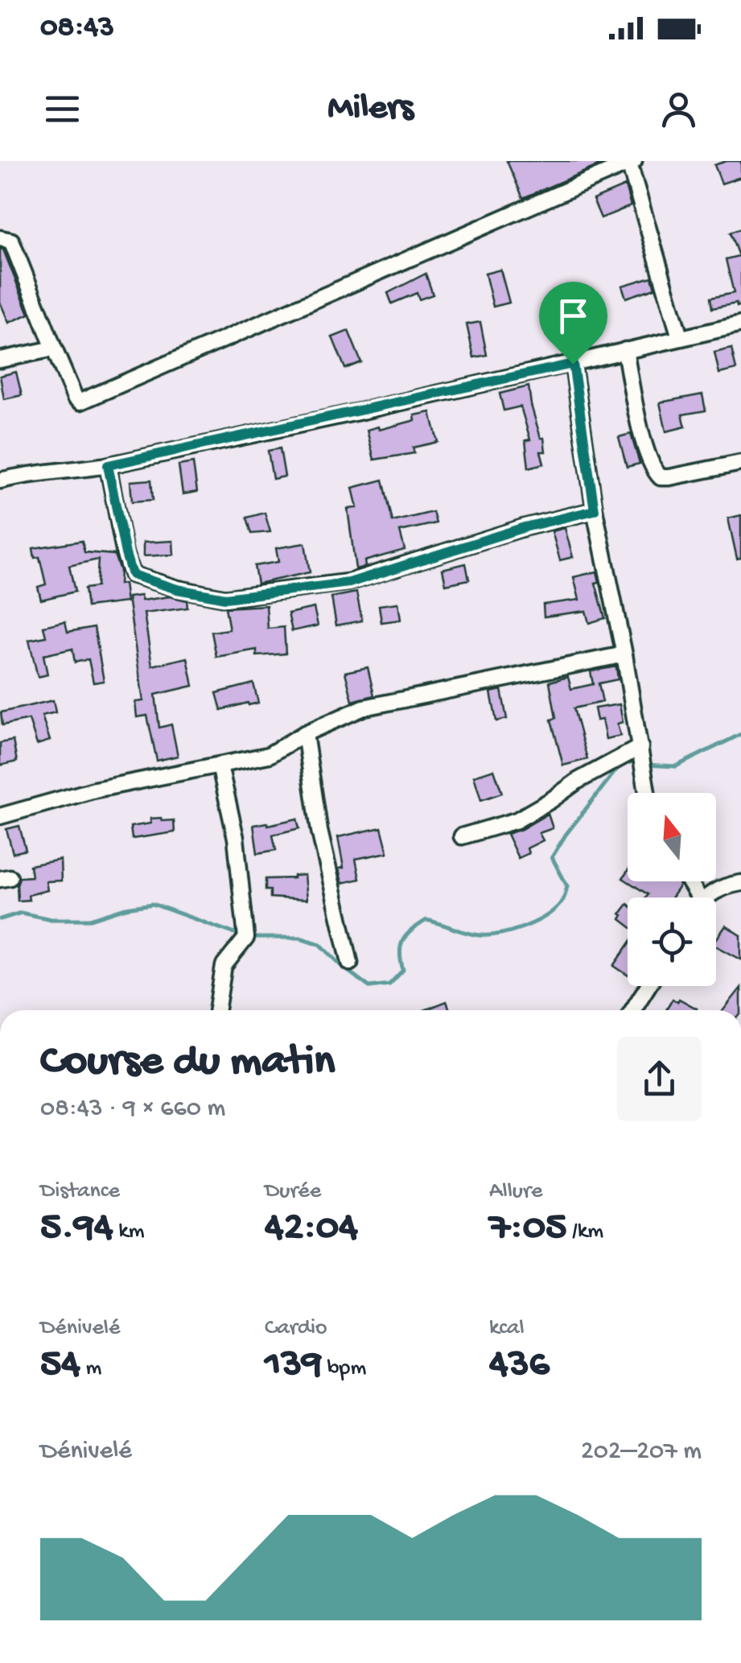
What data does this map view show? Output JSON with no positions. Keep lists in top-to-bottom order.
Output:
{
  "north": "top",
  "page": {
    "status": "08:43",
    "header": "Milers",
    "heading": ["Course du matin", "08:43 · 9 × 660 m"],
    "stats": [
      ["Distance", "5.94 km"],
      ["Durée", "42:04"],
      ["Allure", "7:05 /km"],
      ["Dénivelé", "54 m"],
      ["Cardio", "139 bpm"],
      ["kcal", "436"]
    ],
    "chart": ["Dénivelé", "202–207 m"]
  }
}
